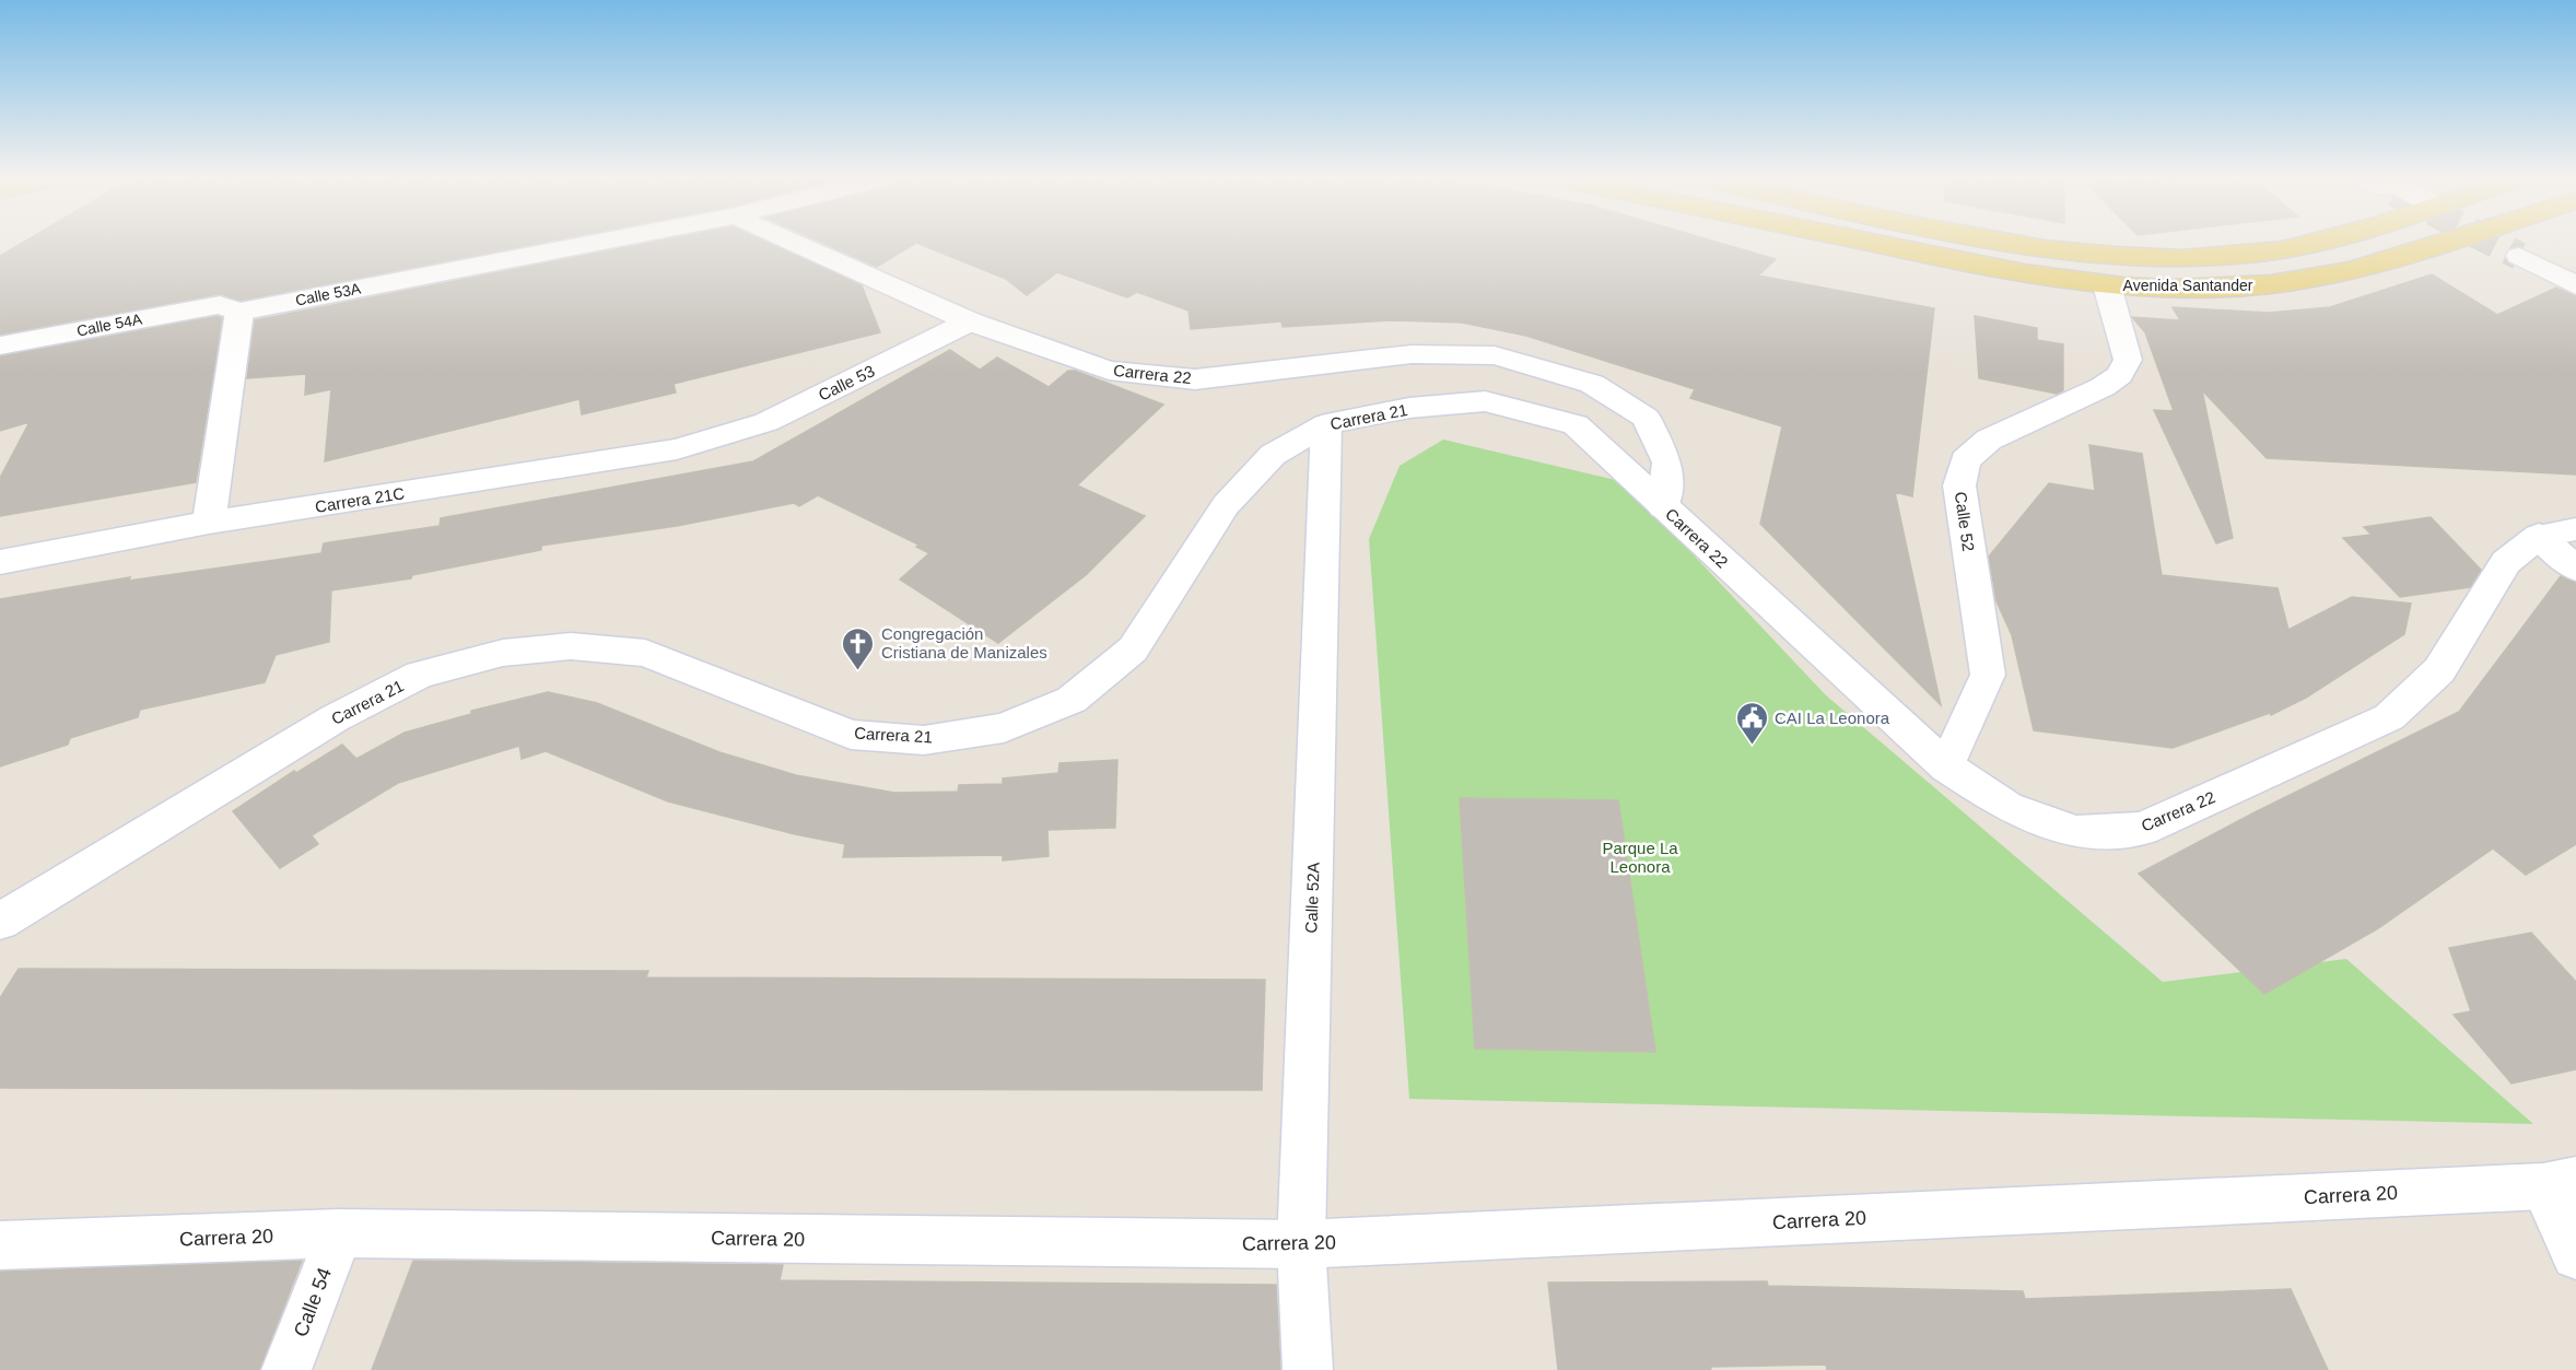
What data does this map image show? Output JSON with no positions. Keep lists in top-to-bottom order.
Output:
{
  "streets": {
    "main road": ["Avenida Santander"],
    "street": [
      "Calle 53A",
      "Calle 54A",
      "Carrera 22",
      "Calle 53",
      "Carrera 21",
      "Carrera 21C",
      "Calle 52",
      "Calle 52A",
      "Carrera 20",
      "Calle 54"
    ]
  },
  "crossings": [
    ["Avenida Santander", "Calle 52"],
    ["Calle 53A", "Calle 54A"],
    ["Carrera 22", "Calle 53"],
    ["Carrera 22", "Carrera 21"],
    ["Carrera 22", "Calle 52"],
    ["Calle 53", "Carrera 21C"],
    ["Carrera 21", "Calle 52A"],
    ["Calle 52A", "Carrera 20"],
    ["Carrera 20", "Calle 54"]
  ],
  "parks": ["Parque La Leonora"],
  "places": {
    "church": ["Congregación Cristiana de Manizales"],
    "public building": ["CAI La Leonora"]
  }
}
